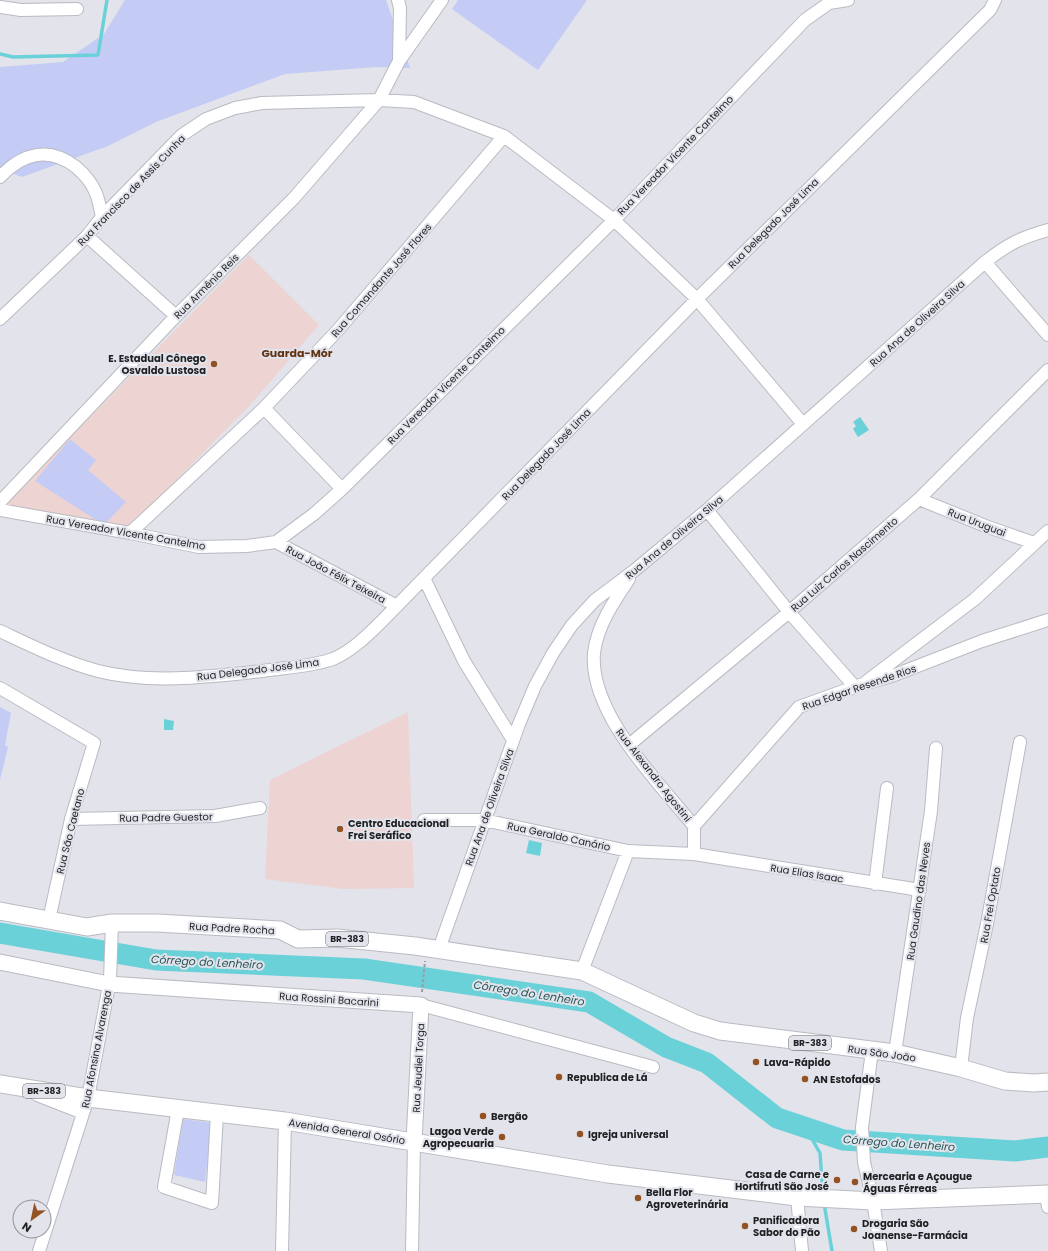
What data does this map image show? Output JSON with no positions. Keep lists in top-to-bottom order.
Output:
{
  "streets": {
    "highway": [
      "Rua Padre Rocha",
      "BR-383",
      "Rua São João",
      "Avenida General Osório"
    ],
    "main road": ["Rua Rossini Bacarini", "Rua Jeudiel Torga"],
    "street": [
      "Rua Vereador Vicente Cantelmo",
      "Rua Francisco de Assis Cunha",
      "Rua Delegado José Lima",
      "Rua Comandante José Flores",
      "Rua Armênio Reis",
      "Rua Ana de Oliveira Silva",
      "Rua Uruguai",
      "Rua Luiz Carlos Nascimento",
      "Rua João Félix Teixeira",
      "Rua Edgar Resende Rios",
      "Rua Alexandro Agostini",
      "Rua Padre Guestor",
      "Rua São Caetano",
      "Rua Geraldo Canário",
      "Rua Elias Isaac",
      "Rua Gaudino das Neves",
      "Rua Frei Optato",
      "Rua Afonsina Alvarenga"
    ]
  },
  "crossings": [
    ["Rua Vereador Vicente Cantelmo", "Rua Francisco de Assis Cunha"],
    ["Rua Vereador Vicente Cantelmo", "Rua Comandante José Flores"],
    ["Rua Vereador Vicente Cantelmo", "Rua João Félix Teixeira"],
    ["Rua Francisco de Assis Cunha", "Rua Delegado José Lima"],
    ["Rua Francisco de Assis Cunha", "Rua Comandante José Flores"],
    ["Rua Francisco de Assis Cunha", "Rua Armênio Reis"],
    ["Rua Francisco de Assis Cunha", "Rua Ana de Oliveira Silva"],
    ["Rua Delegado José Lima", "Rua João Félix Teixeira"],
    ["Rua Ana de Oliveira Silva", "Rua Alexandro Agostini"],
    ["Rua Ana de Oliveira Silva", "Rua Geraldo Canário"],
    ["Rua Ana de Oliveira Silva", "Rua Padre Rocha"],
    ["Rua Uruguai", "Rua Luiz Carlos Nascimento"],
    ["Rua Luiz Carlos Nascimento", "Rua Alexandro Agostini"],
    ["Rua Edgar Resende Rios", "Rua Alexandro Agostini"],
    ["Rua Padre Guestor", "Rua São Caetano"],
    ["Rua São Caetano", "Rua Padre Rocha"],
    ["Rua Geraldo Canário", "Rua Elias Isaac"],
    ["Rua Elias Isaac", "Rua Gaudino das Neves"],
    ["Rua Gaudino das Neves", "Rua São João"],
    ["Rua Frei Optato", "Rua São João"],
    ["Rua Padre Rocha", "Rua Afonsina Alvarenga"],
    ["Rua Padre Rocha", "Rua São João"],
    ["BR-383", "Avenida General Osório"],
    ["Rua Rossini Bacarini", "Rua Afonsina Alvarenga"],
    ["Rua Rossini Bacarini", "Rua Jeudiel Torga"],
    ["Rua Afonsina Alvarenga", "Avenida General Osório"],
    ["Rua Jeudiel Torga", "Avenida General Osório"]
  ],
  "districts": ["Guarda-Mór"],
  "water": ["Córrego do Lenheiro"],
  "places": [
    "E. Estadual Cônego Osvaldo Lustosa",
    "Centro Educacional Frei Seráfico",
    "Lava-Rápido",
    "Republica de Lá",
    "AN Estofados",
    "Bergão",
    "Igreja universal",
    "Lagoa Verde Agropecuaria",
    "Casa de Carne e Hortifruti São José",
    "Mercearia e Açougue Águas Férreas",
    "Bella Flor Agroveterinária",
    "Panificadora Sabor do Pão",
    "Drogaria São Joanense-Farmácia"
  ],
  "north": "bottom left"
}
